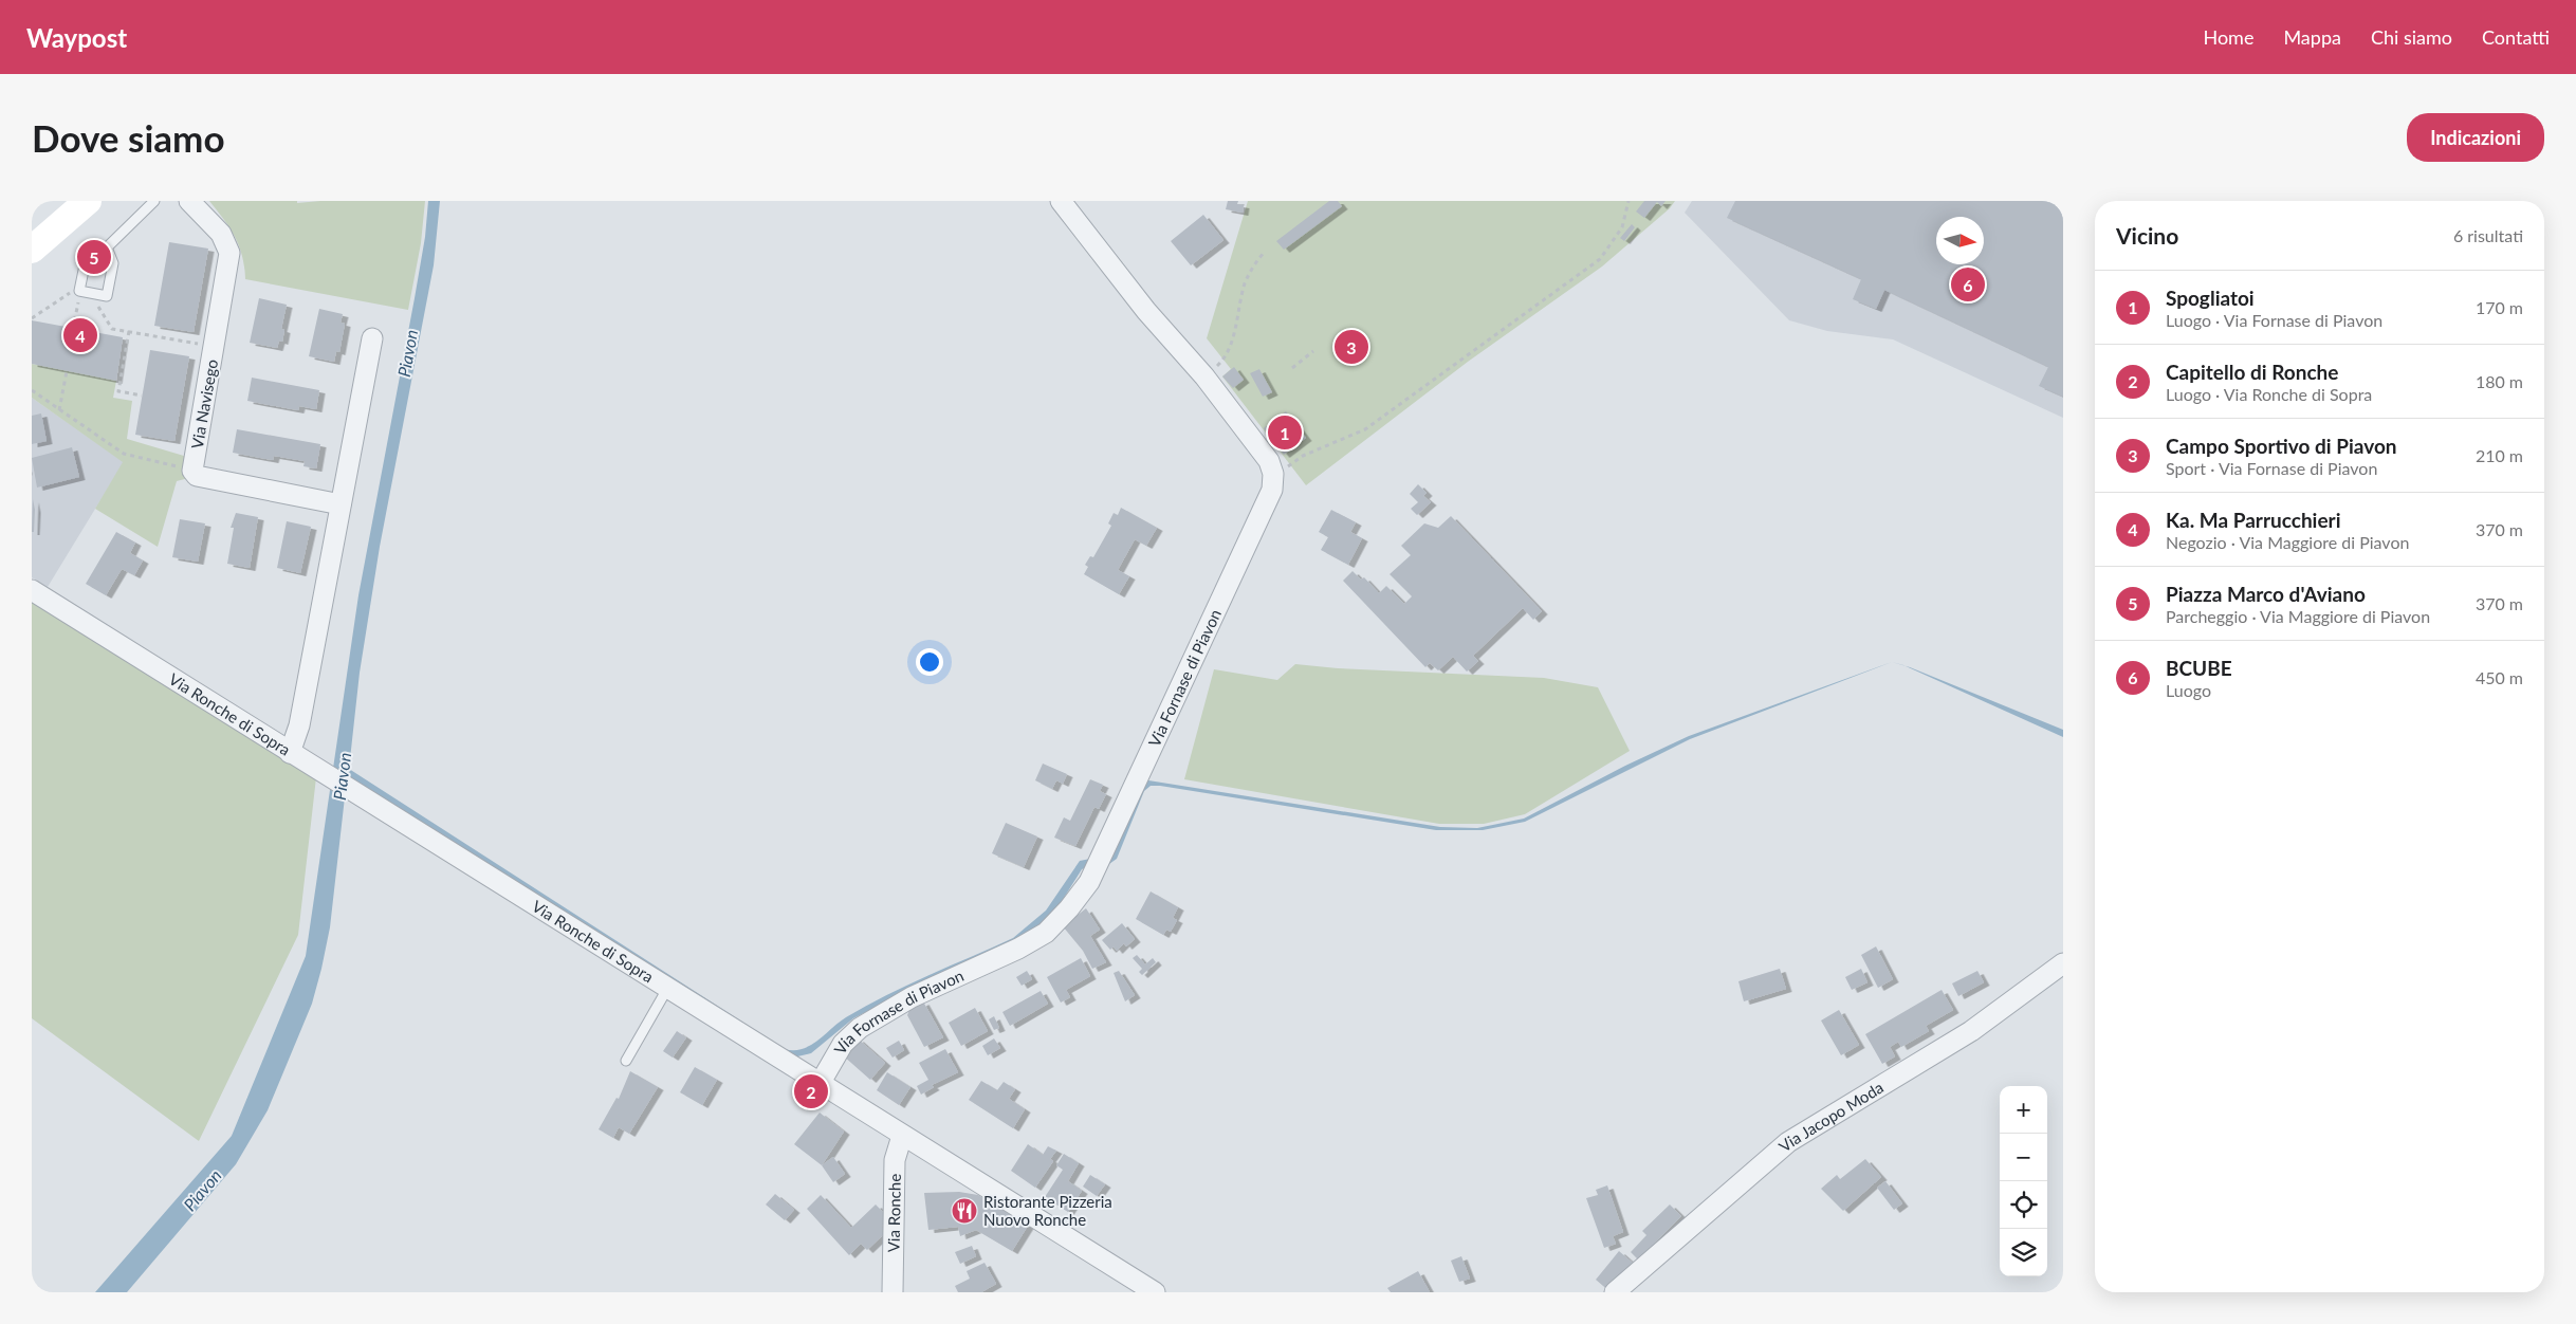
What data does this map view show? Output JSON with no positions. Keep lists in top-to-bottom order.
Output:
{
  "streets": {
    "street": [
      "Via Navisego",
      "Via Fornase di Piavon",
      "Via Ronche di Sopra",
      "Via Jacopo Moda",
      "Via Ronche"
    ]
  },
  "crossings": [
    ["Via Fornase di Piavon", "Via Ronche di Sopra"],
    ["Via Ronche di Sopra", "Via Ronche"]
  ],
  "water": ["Piavon"],
  "places": {
    "restaurant": ["Ristorante Pizzeria Nuovo Ronche"]
  },
  "north": "right",
  "page": {
    "header": "Waypost",
    "nav": [
      "Home",
      "Mappa",
      "Chi siamo",
      "Contatti"
    ],
    "buttons": "Indicazioni",
    "title": "Dove siamo",
    "heading": ["Vicino", "6 risultati"],
    "pins": [
      "5",
      "6",
      "4",
      "3",
      "1",
      "2"
    ],
    "list": [
      {
        "mark": "1",
        "name": "Spogliatoi",
        "note": "Luogo · Via Fornase di Piavon",
        "value": "170 m"
      },
      {
        "mark": "2",
        "name": "Capitello di Ronche",
        "note": "Luogo · Via Ronche di Sopra",
        "value": "180 m"
      },
      {
        "mark": "3",
        "name": "Campo Sportivo di Piavon",
        "note": "Sport · Via Fornase di Piavon",
        "value": "210 m"
      },
      {
        "mark": "4",
        "name": "Ka. Ma Parrucchieri",
        "note": "Negozio · Via Maggiore di Piavon",
        "value": "370 m"
      },
      {
        "mark": "5",
        "name": "Piazza Marco d'Aviano",
        "note": "Parcheggio · Via Maggiore di Piavon",
        "value": "370 m"
      },
      {
        "mark": "6",
        "name": "BCUBE",
        "note": "Luogo",
        "value": "450 m"
      }
    ],
    "map_buttons": ["+", "−"]
  }
}
